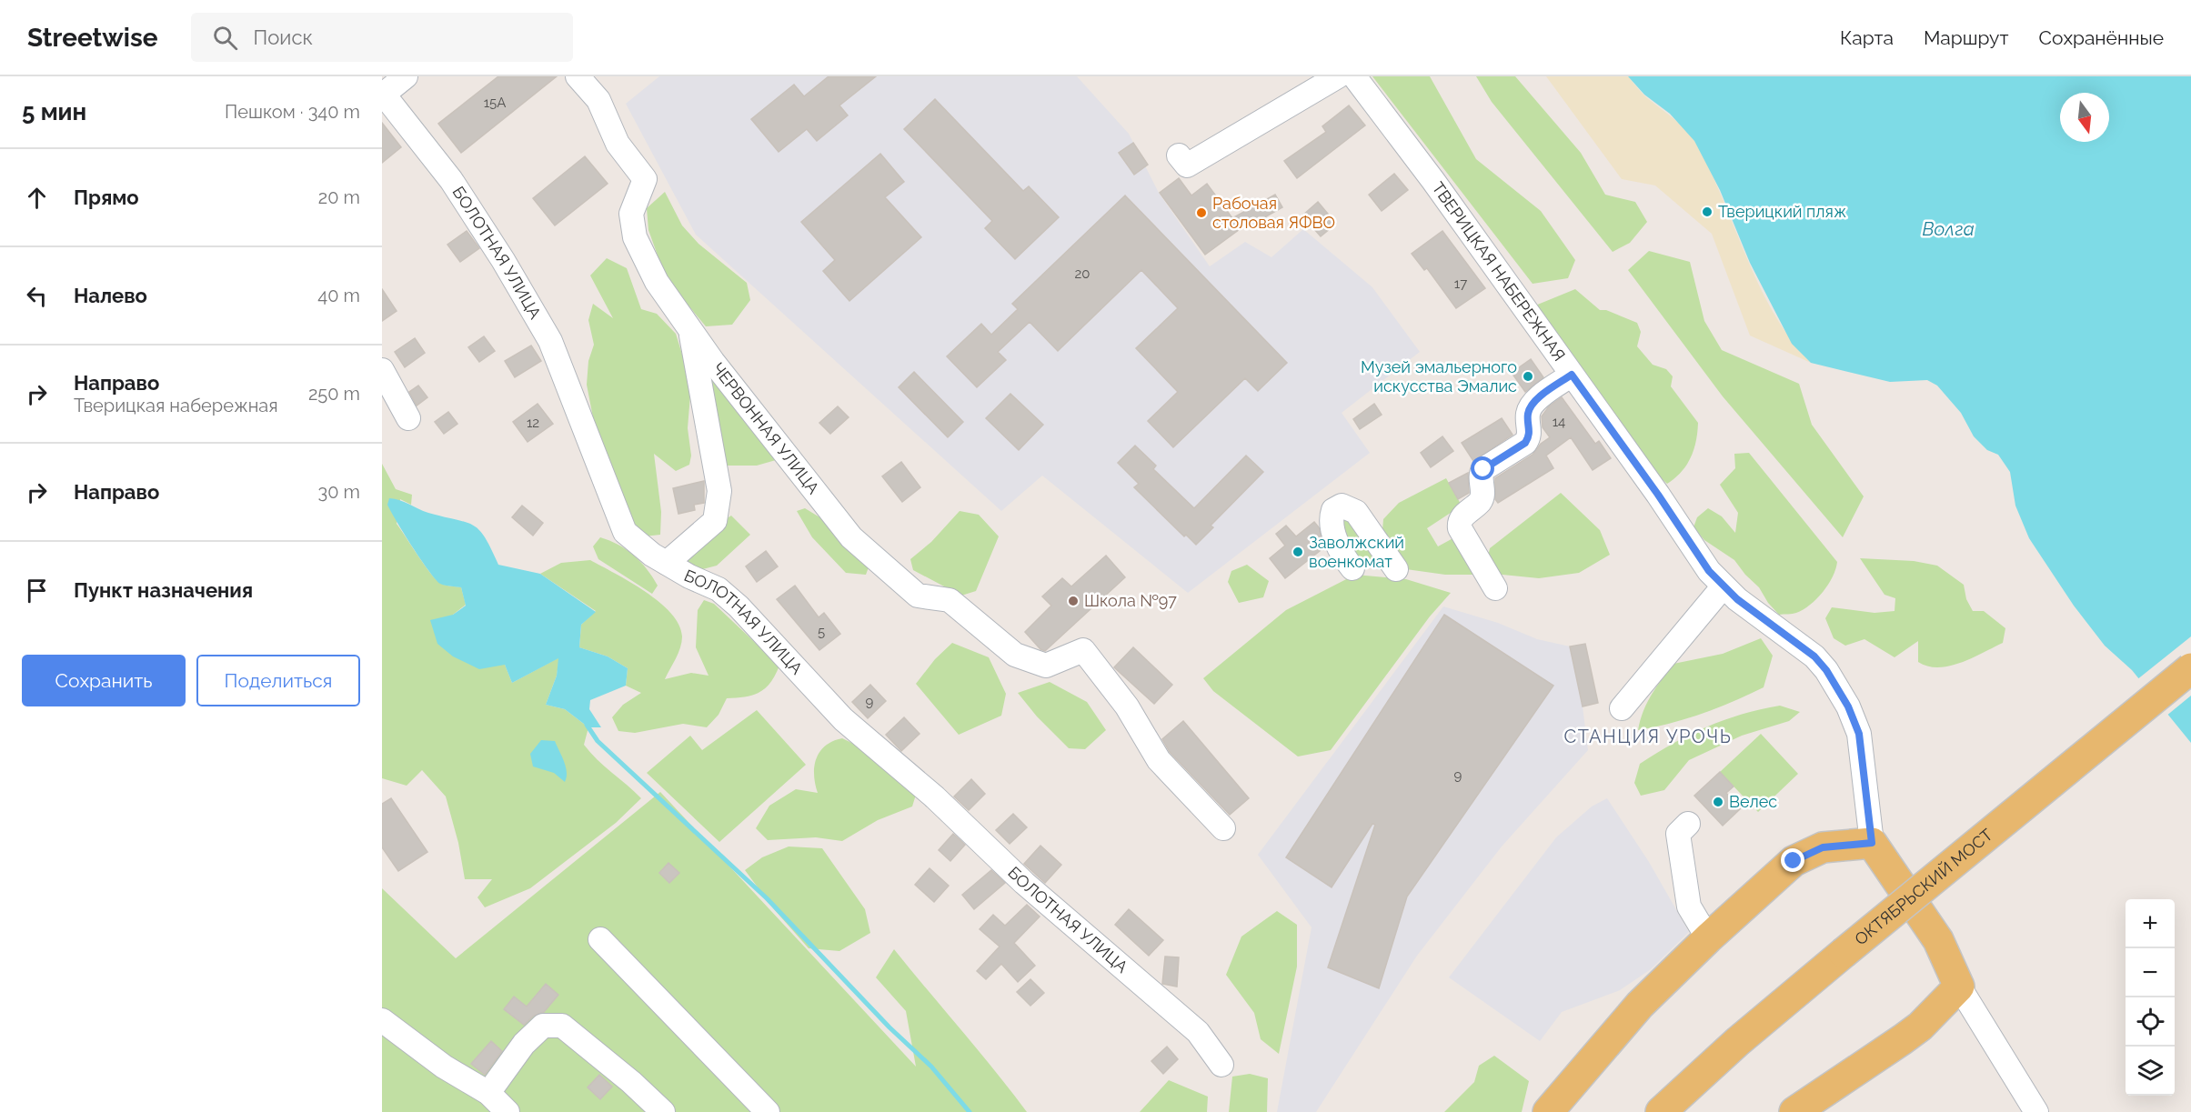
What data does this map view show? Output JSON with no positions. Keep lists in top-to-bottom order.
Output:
{
  "streets": {
    "main road": ["ОКТЯБРЬСКИЙ МОСТ"],
    "street": ["БОЛОТНАЯ УЛИЦА", "ТВЕРИЦКАЯ НАБЕРЕЖНАЯ", "ЧЕРВОННАЯ УЛИЦА"]
  },
  "districts": ["СТАНЦИЯ УРОЧЬ"],
  "water": ["Волга"],
  "places": [
    "Тверицкий пляж",
    "Рабочая столовая ЯФВО",
    "Музей эмальерного искусства Эмалис",
    "Заволжский военкомат",
    "Школа №97",
    "Велес"
  ],
  "house_numbers": [
    "15А",
    "20",
    "17",
    "14",
    "12",
    "5",
    "9",
    "9"
  ],
  "north": "bottom",
  "page": {
    "header": "Streetwise",
    "search": "Поиск",
    "nav": ["Карта", "Маршрут", "Сохранённые"],
    "heading": ["5 мин", "Пешком · 340 m"],
    "list": [
      ["Прямо", "20 m"],
      ["Налево", "40 m"],
      ["Направо", "Тверицкая набережная", "250 m"],
      ["Направо", "30 m"],
      "Пункт назначения"
    ],
    "buttons": ["Сохранить", "Поделиться"],
    "map_buttons": ["+", "−"]
  }
}
